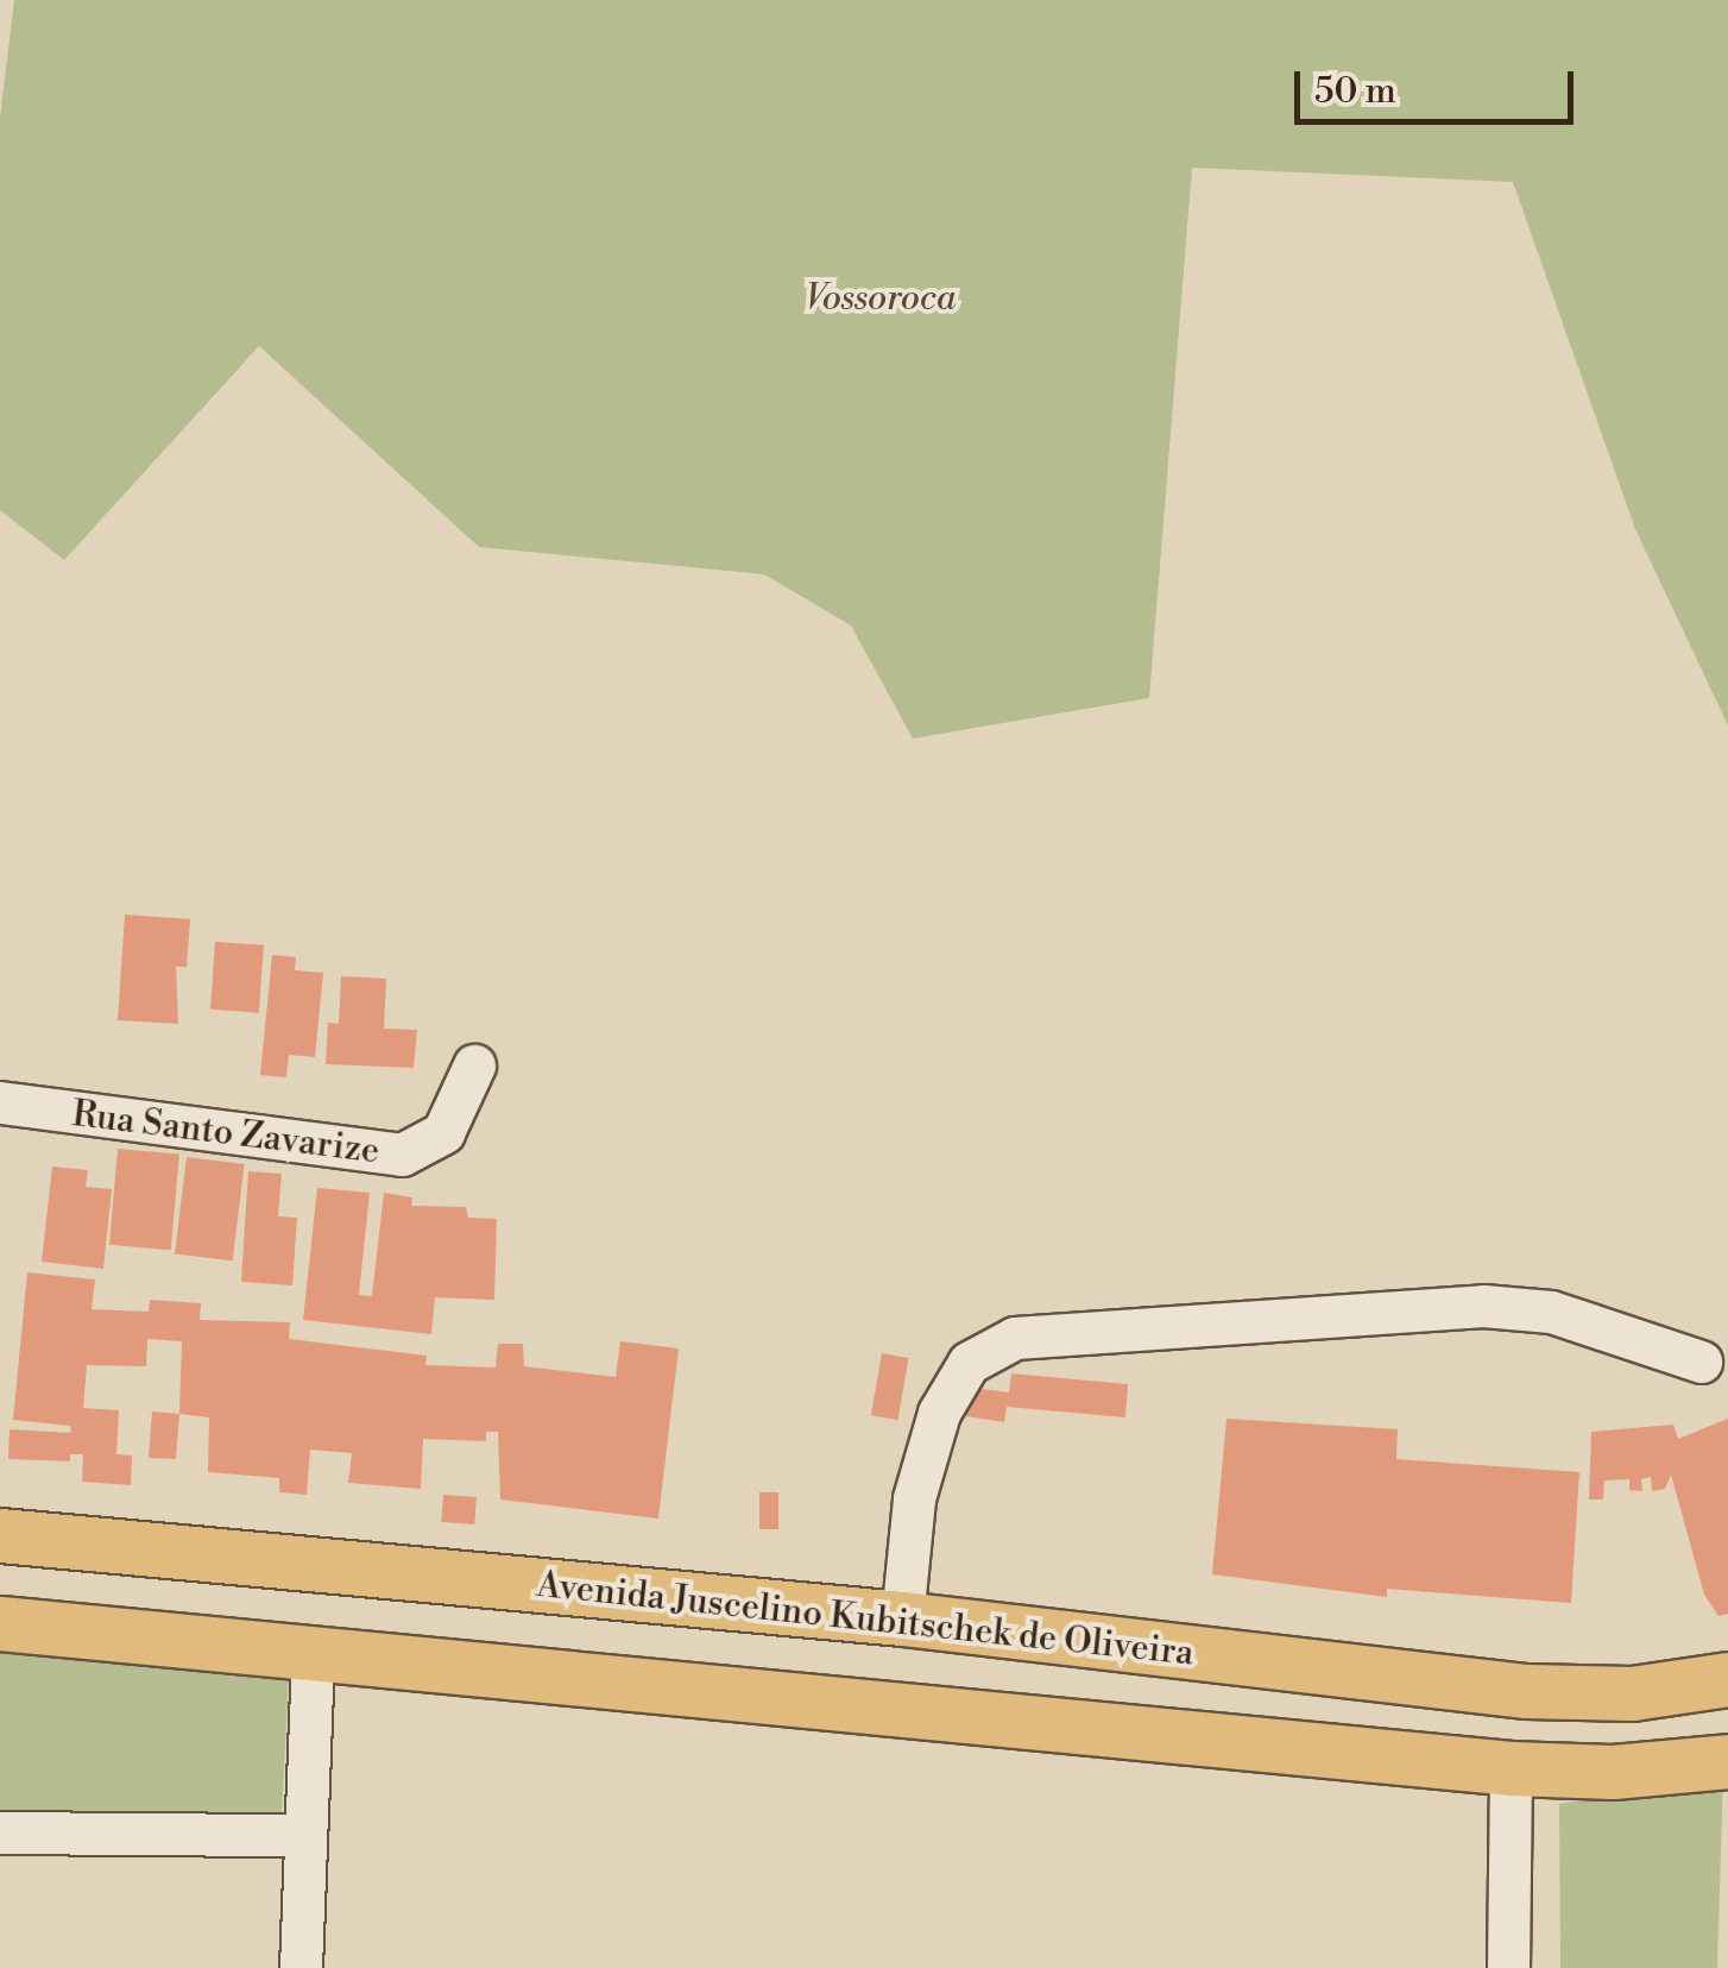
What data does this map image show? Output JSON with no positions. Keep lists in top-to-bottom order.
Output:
{
  "streets": {
    "main road": ["Avenida Juscelino Kubitschek de Oliveira"],
    "street": ["Rua Santo Zavarize"]
  },
  "parks": ["Vossoroca"],
  "scale_bar": "50 m"
}
